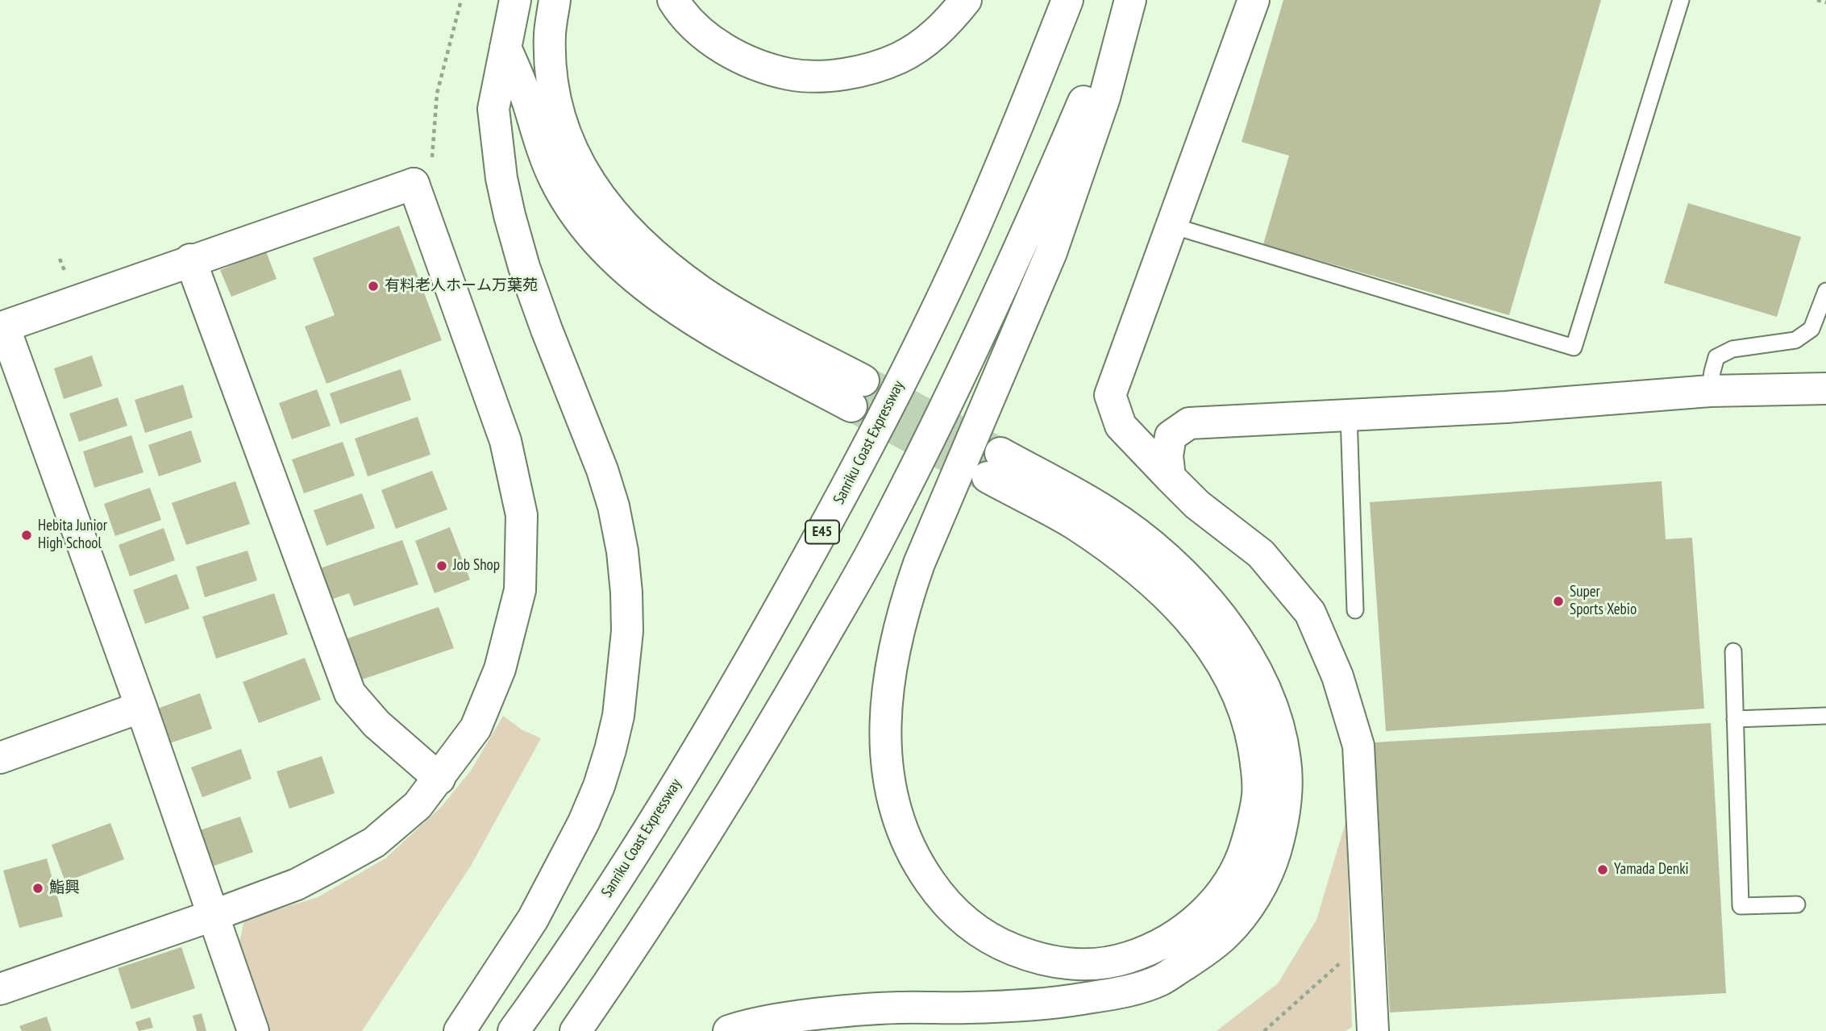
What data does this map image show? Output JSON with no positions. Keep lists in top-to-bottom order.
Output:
{
  "streets": {
    "main road": ["Sanriku Coast Expressway", "E45"]
  },
  "places": [
    "有料老人ホーム万葉苑",
    "Hebita Junior High School",
    "Job Shop",
    "Super Sports Xebio",
    "Yamada Denki",
    "鮨興"
  ]
}
